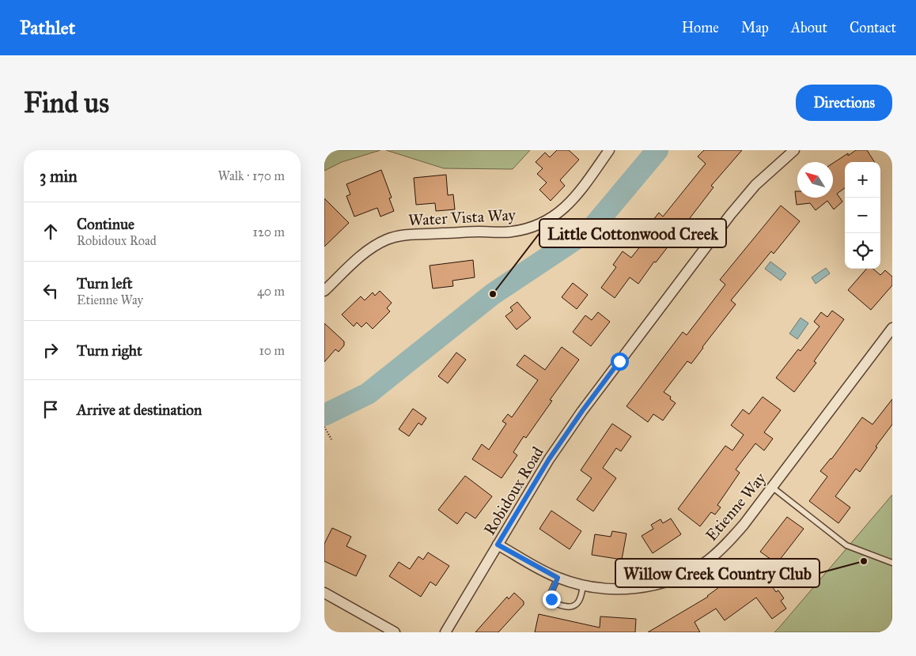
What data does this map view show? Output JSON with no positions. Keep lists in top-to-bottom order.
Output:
{
  "streets": {
    "street": ["Water Vista Way", "Robidoux Road", "Etienne Way"]
  },
  "crossings": [
    ["Robidoux Road", "Etienne Way"]
  ],
  "places": ["Little Cottonwood Creek", "Willow Creek Country Club"],
  "north": "top left",
  "page": {
    "header": "Pathlet",
    "nav": [
      "Home",
      "Map",
      "About",
      "Contact"
    ],
    "buttons": "Directions",
    "title": "Find us",
    "heading": ["3 min", "Walk · 170 m"],
    "map_buttons": ["+", "−"],
    "list": [
      ["Continue", "Robidoux Road", "120 m"],
      ["Turn left", "Etienne Way", "40 m"],
      ["Turn right", "10 m"],
      "Arrive at destination"
    ]
  }
}
